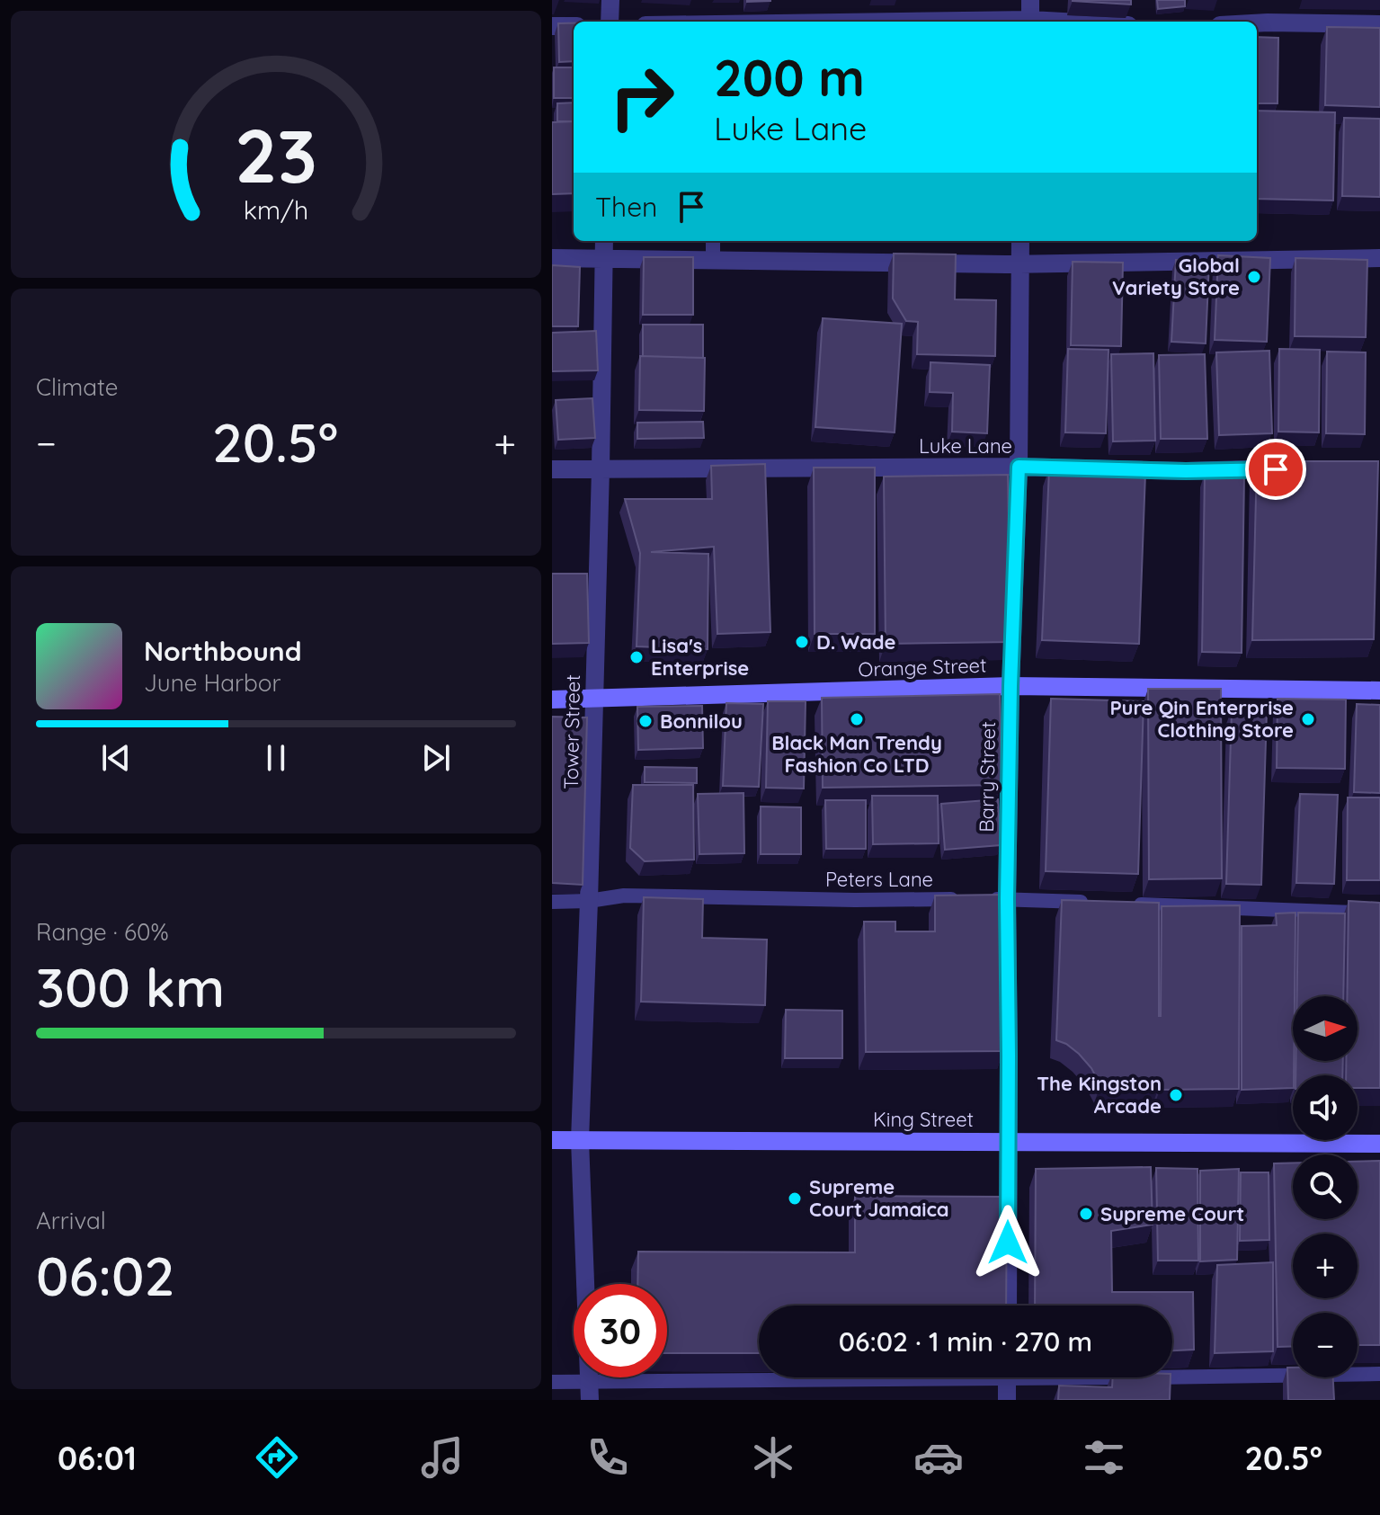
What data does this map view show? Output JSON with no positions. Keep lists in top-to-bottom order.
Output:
{
  "streets": {
    "street": [
      "Luke Lane",
      "Orange Street",
      "Tower Street",
      "Barry Street",
      "King Street"
    ],
    "lane": ["Peters Lane"]
  },
  "crossings": [
    ["Luke Lane", "Tower Street"],
    ["Luke Lane", "Barry Street"],
    ["Orange Street", "Tower Street"],
    ["Orange Street", "Barry Street"],
    ["Tower Street", "Peters Lane"],
    ["Tower Street", "King Street"],
    ["Barry Street", "Peters Lane"],
    ["Barry Street", "King Street"]
  ],
  "places": [
    "Global Variety Store",
    "D. Wade",
    "Lisa's Enterprise",
    "Black Man Trendy Fashion Co LTD",
    "Pure Qin Enterprise Clothing Store",
    "Bonnilou",
    "The Kingston Arcade",
    "Supreme Court Jamaica",
    "Supreme Court"
  ],
  "north": "right",
  "page": {
    "turn": ["200 m", "Luke Lane"],
    "then": "Then",
    "tile": [
      "Climate",
      ["Range · 60%", "300 km"],
      ["Arrival", "06:02"]
    ],
    "heat": ["−", "20.5°", "+"],
    "song": ["Northbound", "June Harbor"],
    "map_buttons": ["+", "−"],
    "limit": "30",
    "trip": "06:02 · 1 min · 270 m",
    "tabs": ["06:01", "20.5°"],
    "gauge": ["23", "km/h"]
  }
}
